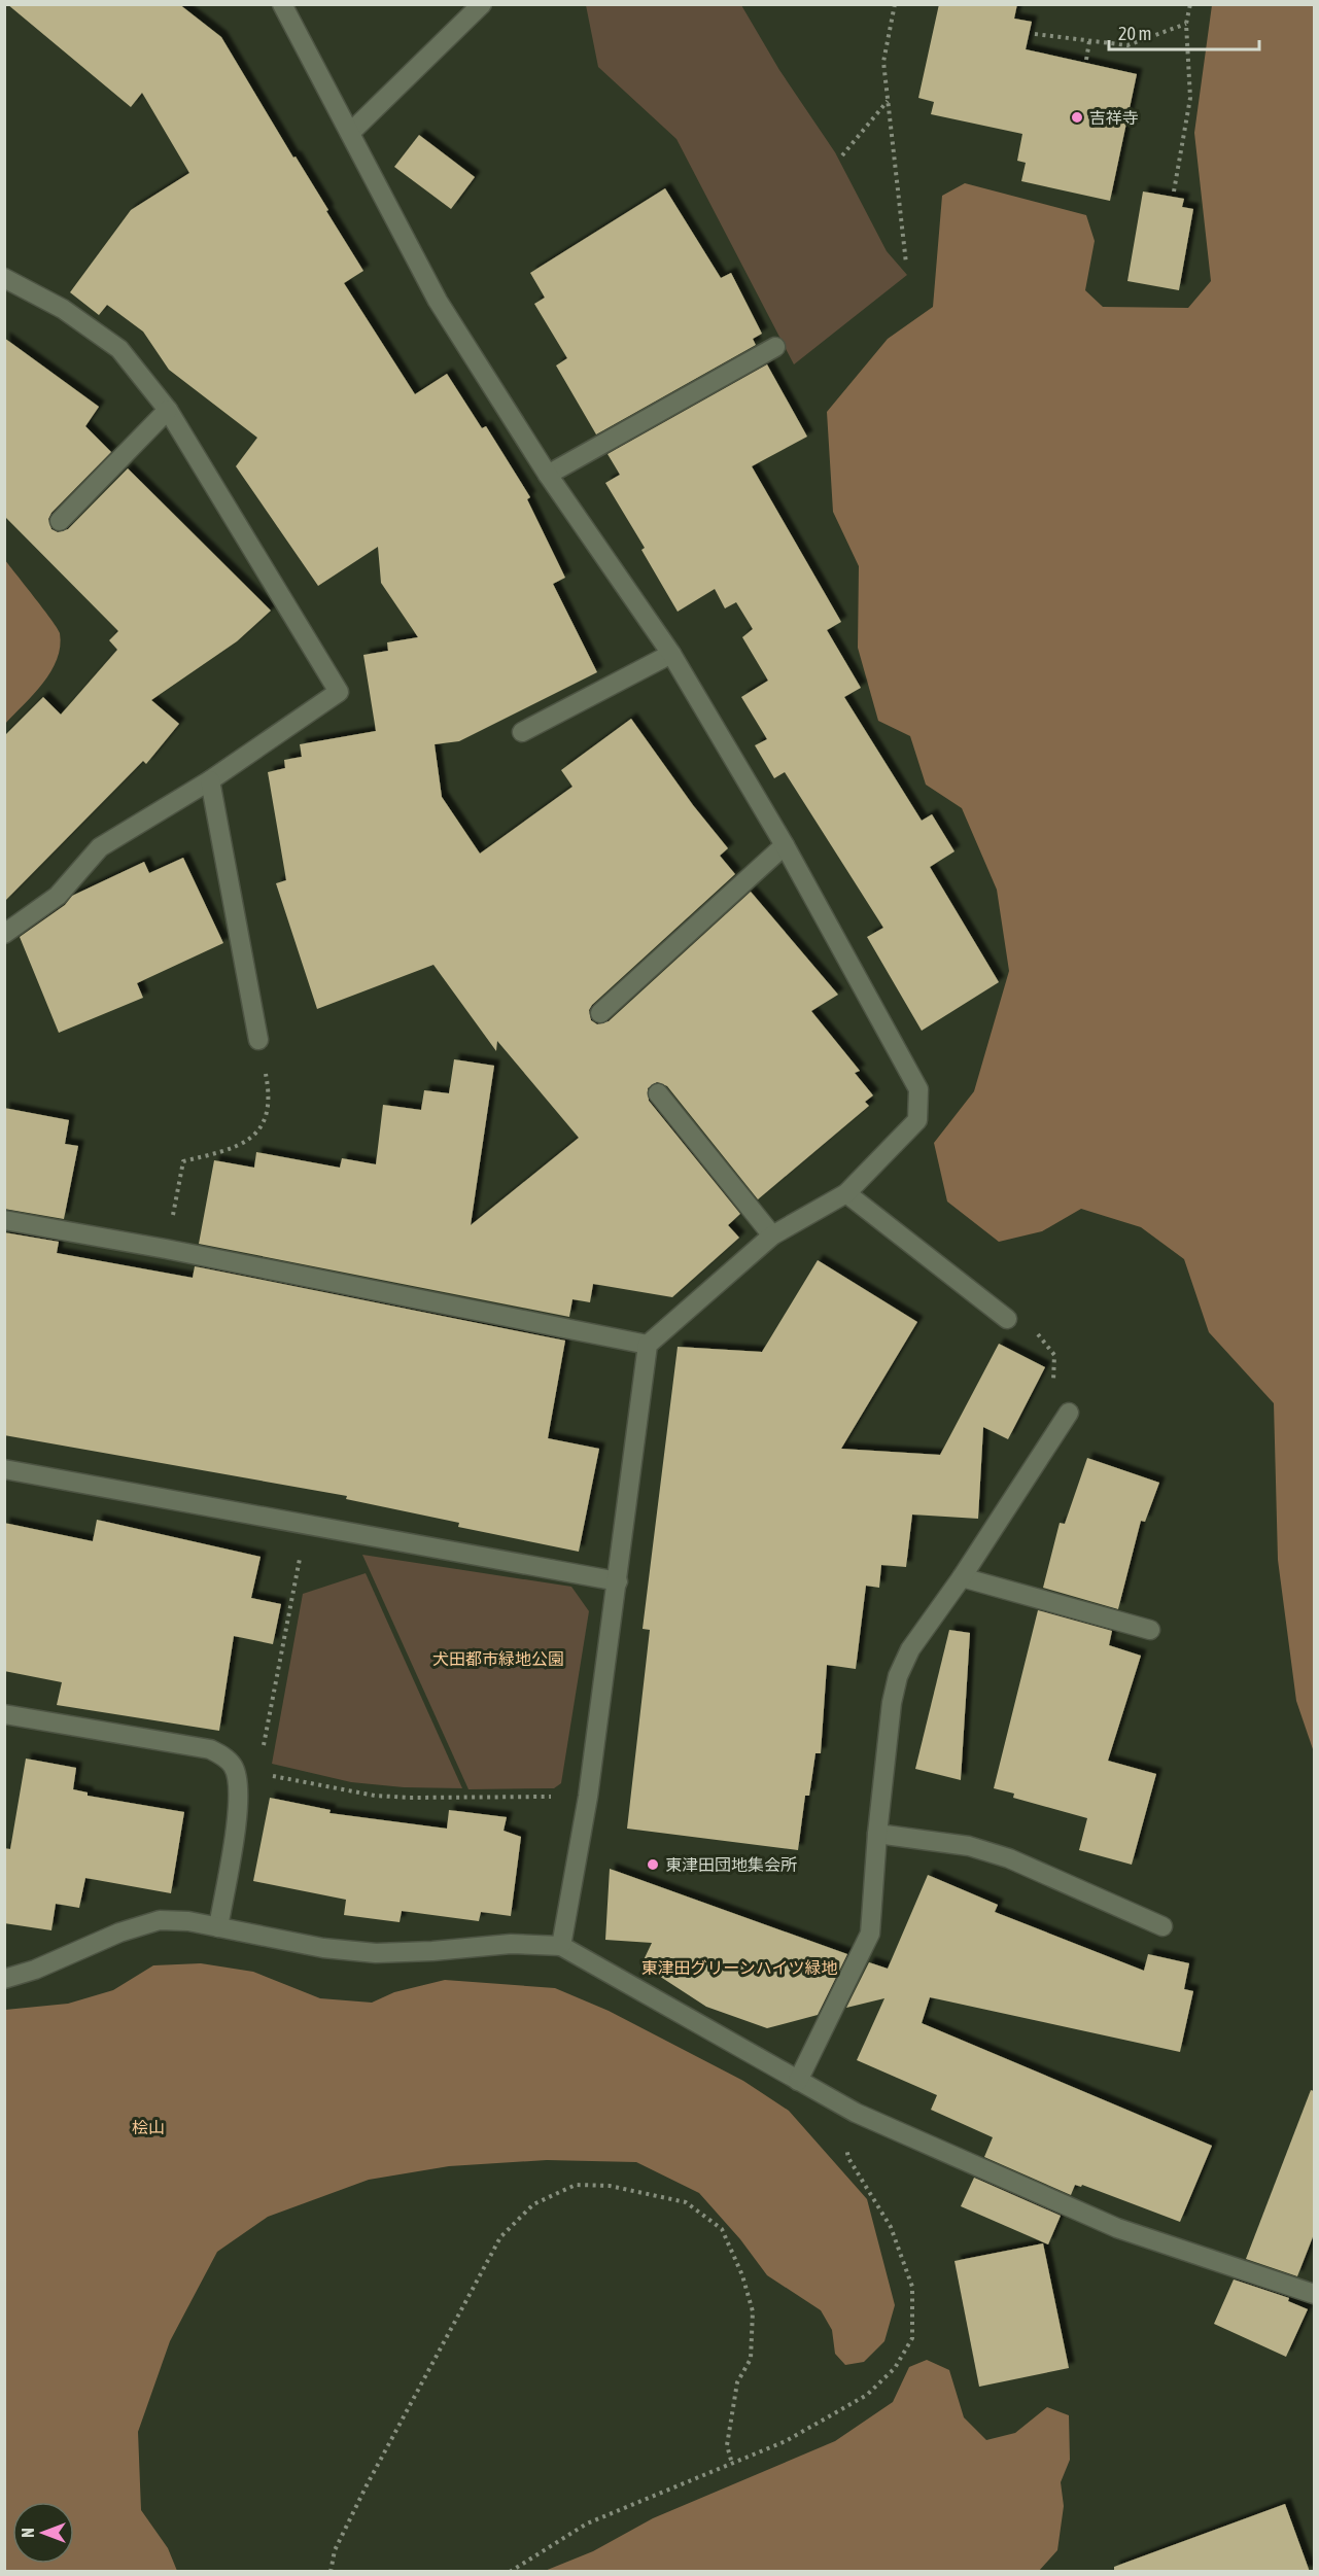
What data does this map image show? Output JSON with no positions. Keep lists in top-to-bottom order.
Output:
{
  "parks": ["犬田都市緑地公園", "東津田グリーンハイツ緑地", "桧山"],
  "places": ["吉祥寺", "東津田団地集会所"],
  "scale_bar": "20 m",
  "north": "left"
}
